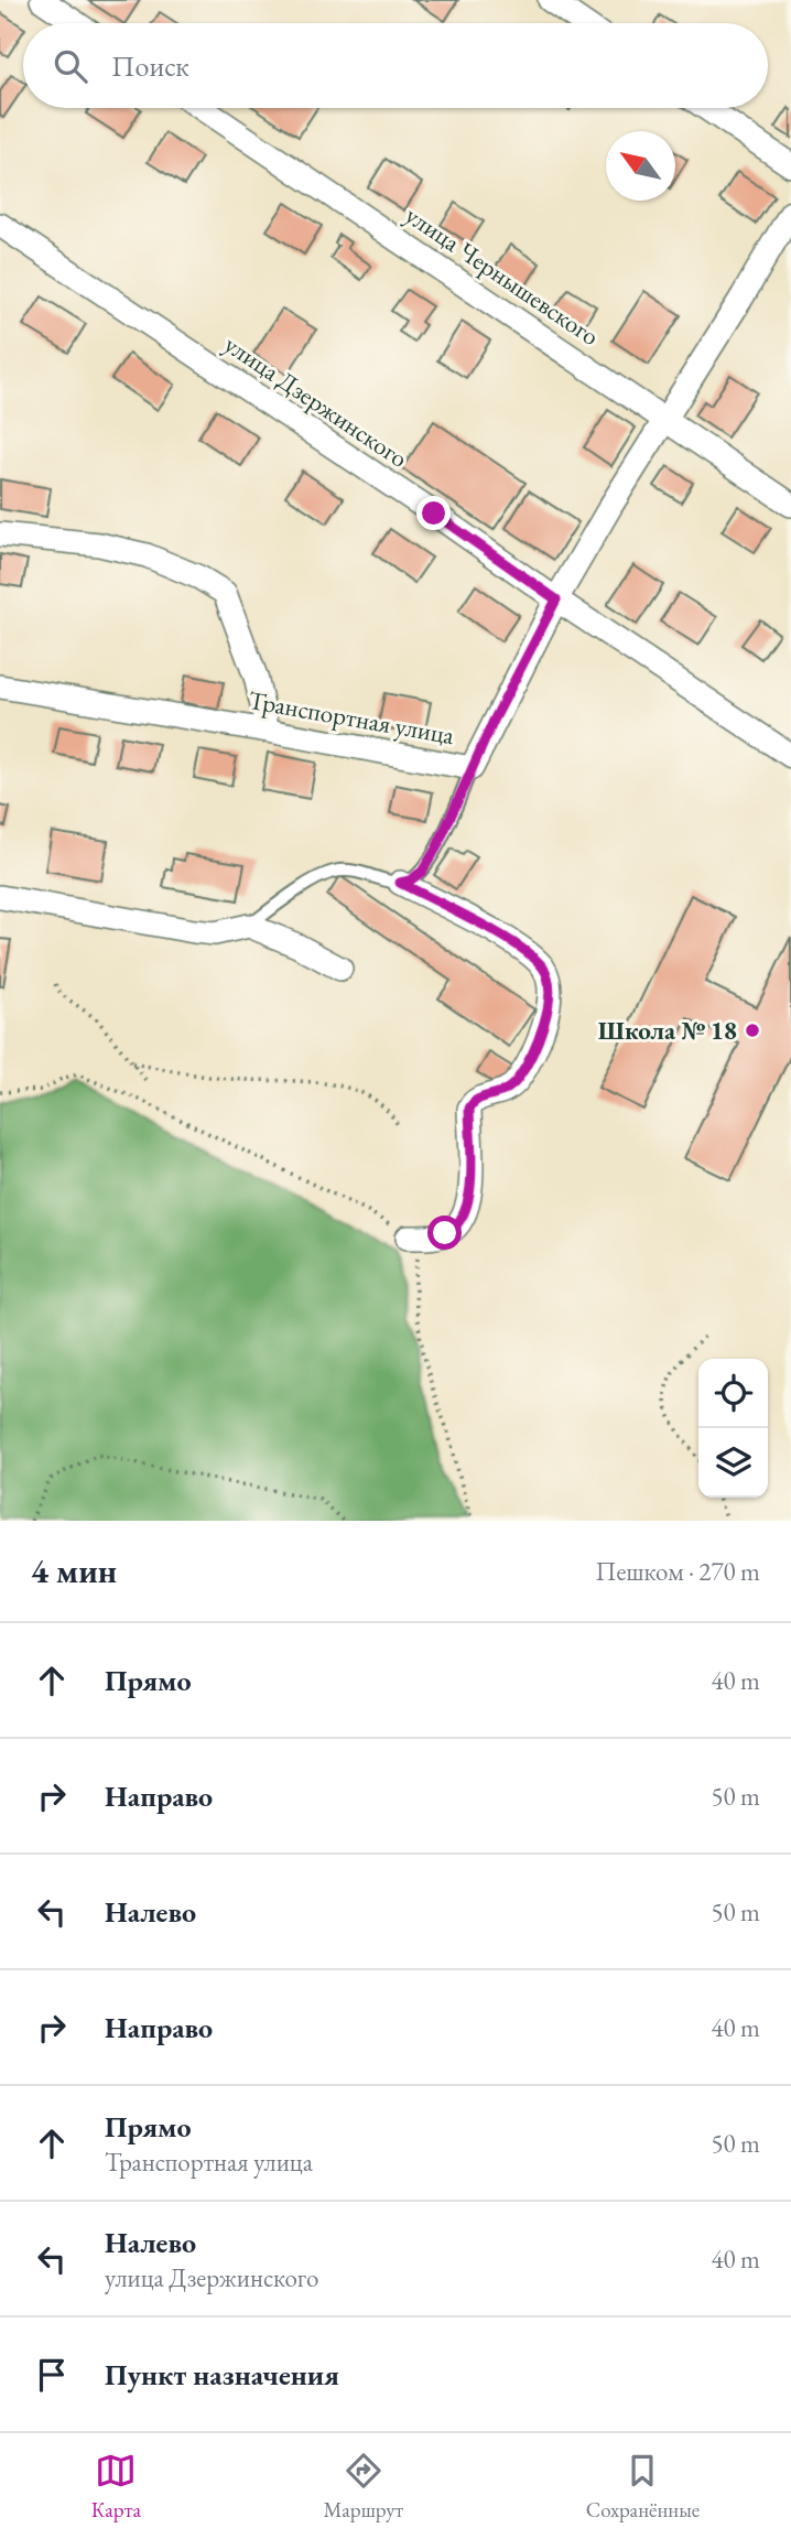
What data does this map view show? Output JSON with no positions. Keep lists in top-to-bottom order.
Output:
{
  "streets": {
    "street": ["улица Чернышевского", "улица Дзержинского", "Транспортная улица"]
  },
  "crossings": [
    ["улица Чернышевского", "Транспортная улица"],
    ["улица Дзержинского", "Транспортная улица"]
  ],
  "places": ["Школа № 18"],
  "north": "top left",
  "page": {
    "search": "Поиск",
    "heading": ["4 мин", "Пешком · 270 m"],
    "list": [
      ["Прямо", "40 m"],
      ["Направо", "50 m"],
      ["Налево", "50 m"],
      ["Направо", "40 m"],
      ["Прямо", "Транспортная улица", "50 m"],
      ["Налево", "улица Дзержинского", "40 m"],
      "Пункт назначения"
    ],
    "nav": ["Карта", "Маршрут", "Сохранённые"]
  }
}
